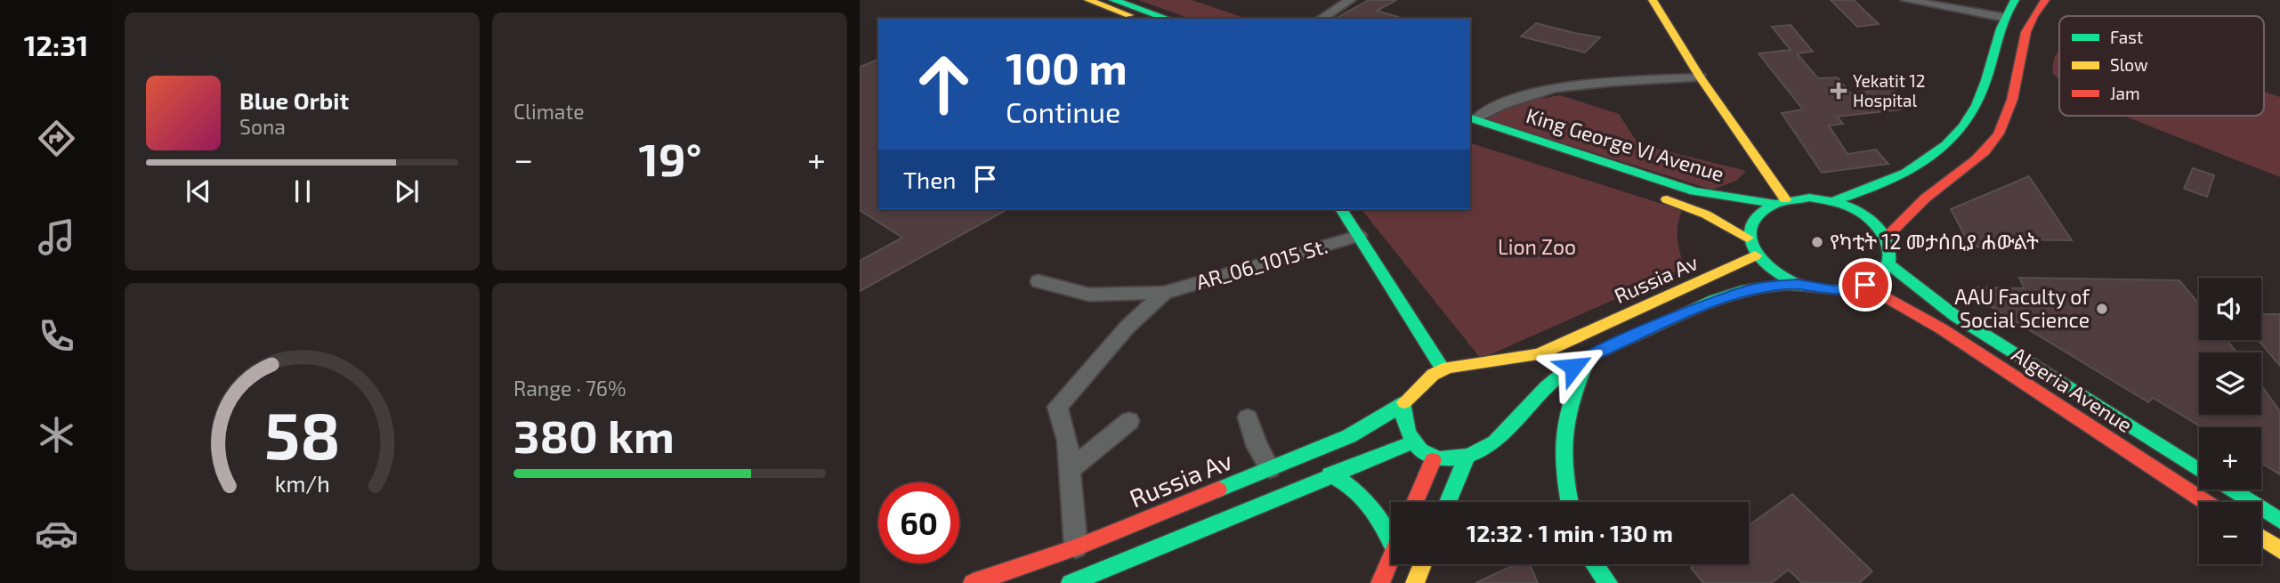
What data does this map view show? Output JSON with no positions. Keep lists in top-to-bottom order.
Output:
{
  "streets": {
    "main road": ["King George VI Avenue", "Russia Av", "Algeria Avenue"],
    "street": ["AR_06_1015 St."]
  },
  "crossings": [
    ["King George VI Avenue", "Russia Av"],
    ["King George VI Avenue", "Algeria Avenue"],
    ["AR_06_1015 St.", "Russia Av"],
    ["Russia Av", "Algeria Avenue"]
  ],
  "parks": ["Lion Zoo"],
  "places": {
    "health": ["Yekatit 12 Hospital"],
    "other": ["የካቲት 12 መታሰቢያ ሐውልት", "AAU Faculty of Social Science"]
  },
  "legend": ["Fast", "Slow", "Jam"],
  "page": {
    "tabs": "12:31",
    "tile": [
      "Climate",
      ["Range · 76%", "380 km"]
    ],
    "turn": ["100 m", "Continue"],
    "song": ["Blue Orbit", "Sona"],
    "heat": ["−", "19°", "+"],
    "then": "Then",
    "map_buttons": ["+", "−"],
    "limit": "60",
    "trip": "12:32 · 1 min · 130 m",
    "gauge": ["58", "km/h"]
  }
}
